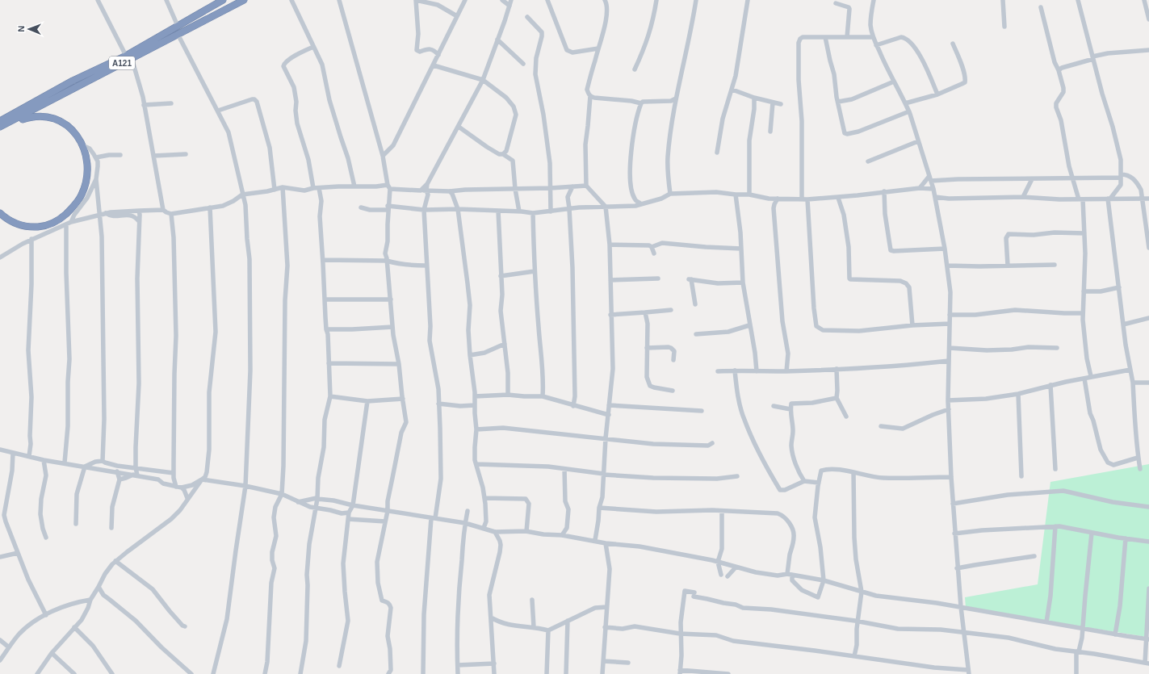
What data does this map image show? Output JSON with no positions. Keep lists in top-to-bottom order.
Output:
{
  "streets": {
    "highway": ["A121"]
  },
  "north": "left"
}
